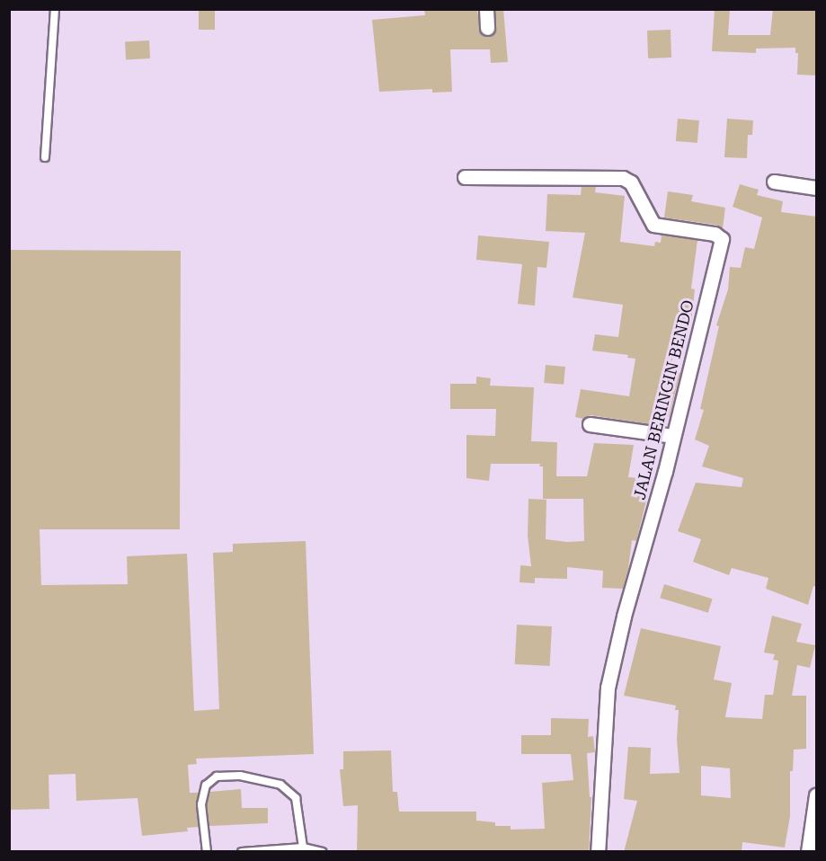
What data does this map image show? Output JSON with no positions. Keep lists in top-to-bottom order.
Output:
{
  "streets": {
    "street": ["JALAN BERINGIN BENDO"]
  }
}
